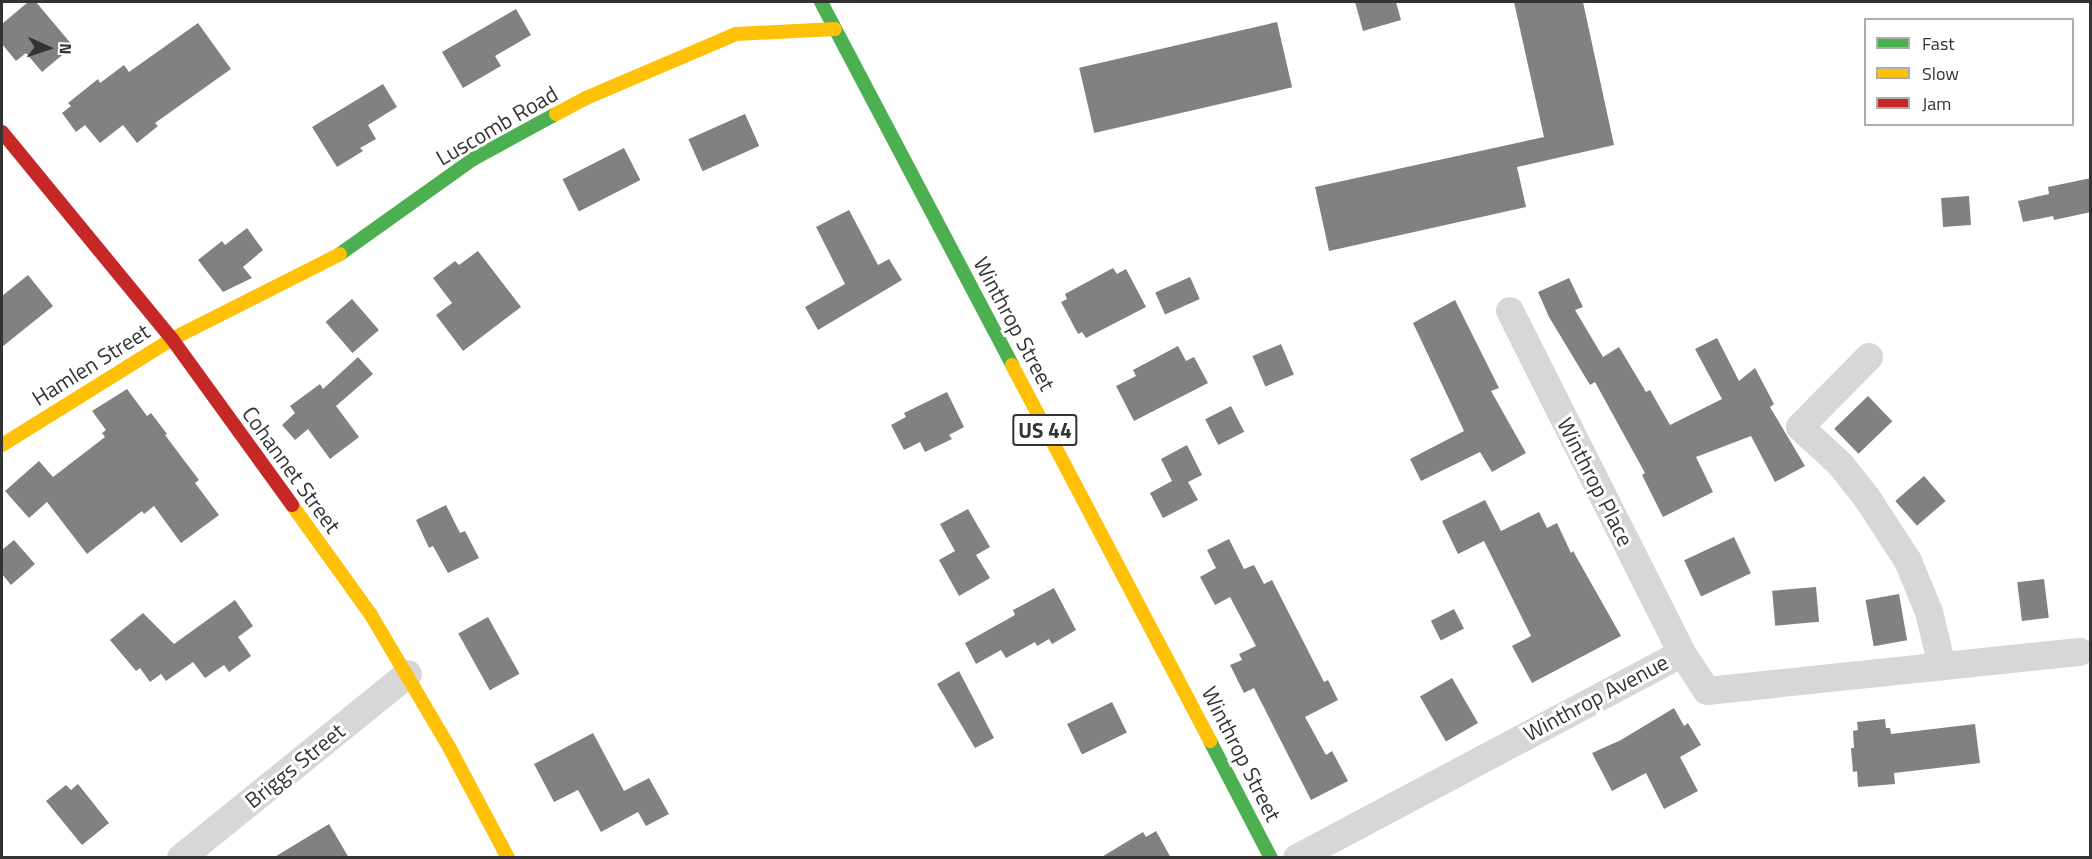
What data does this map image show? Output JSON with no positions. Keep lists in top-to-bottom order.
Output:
{
  "streets": {
    "main road": [
      "Luscomb Road",
      "Winthrop Street",
      "Hamlen Street",
      "US 44",
      "Cohannet Street"
    ],
    "street": ["Winthrop Place", "Winthrop Avenue", "Briggs Street"]
  },
  "crossings": [
    ["Luscomb Road", "Winthrop Street"],
    ["Luscomb Road", "Hamlen Street"],
    ["Luscomb Road", "Cohannet Street"],
    ["Hamlen Street", "Cohannet Street"],
    ["Cohannet Street", "Briggs Street"],
    ["Winthrop Place", "Winthrop Avenue"]
  ],
  "legend": ["Fast", "Slow", "Jam"],
  "north": "right"
}
